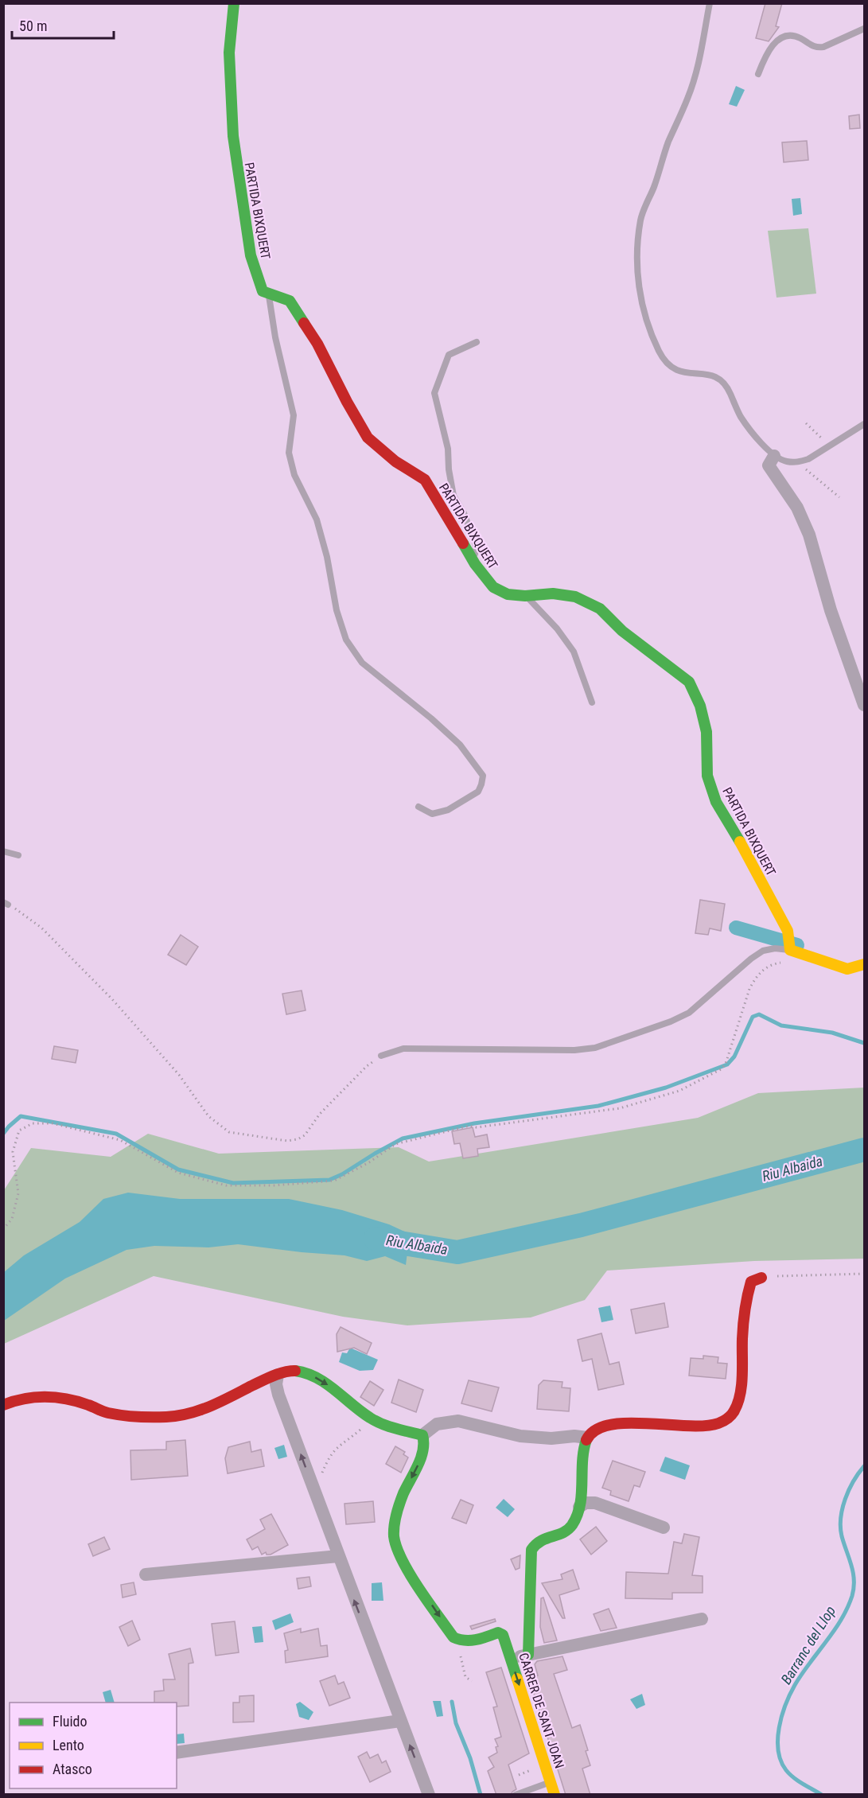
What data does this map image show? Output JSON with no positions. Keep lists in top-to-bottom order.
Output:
{
  "streets": {
    "street": ["PARTIDA BIXQUERT", "CARRER DE SANT JOAN"]
  },
  "one_way": ["CARRER DE SANT JOAN"],
  "water": ["Riu Albaida", "Barranc del Llop"],
  "legend": ["Fluido", "Lento", "Atasco"],
  "scale_bar": "50 m"
}
